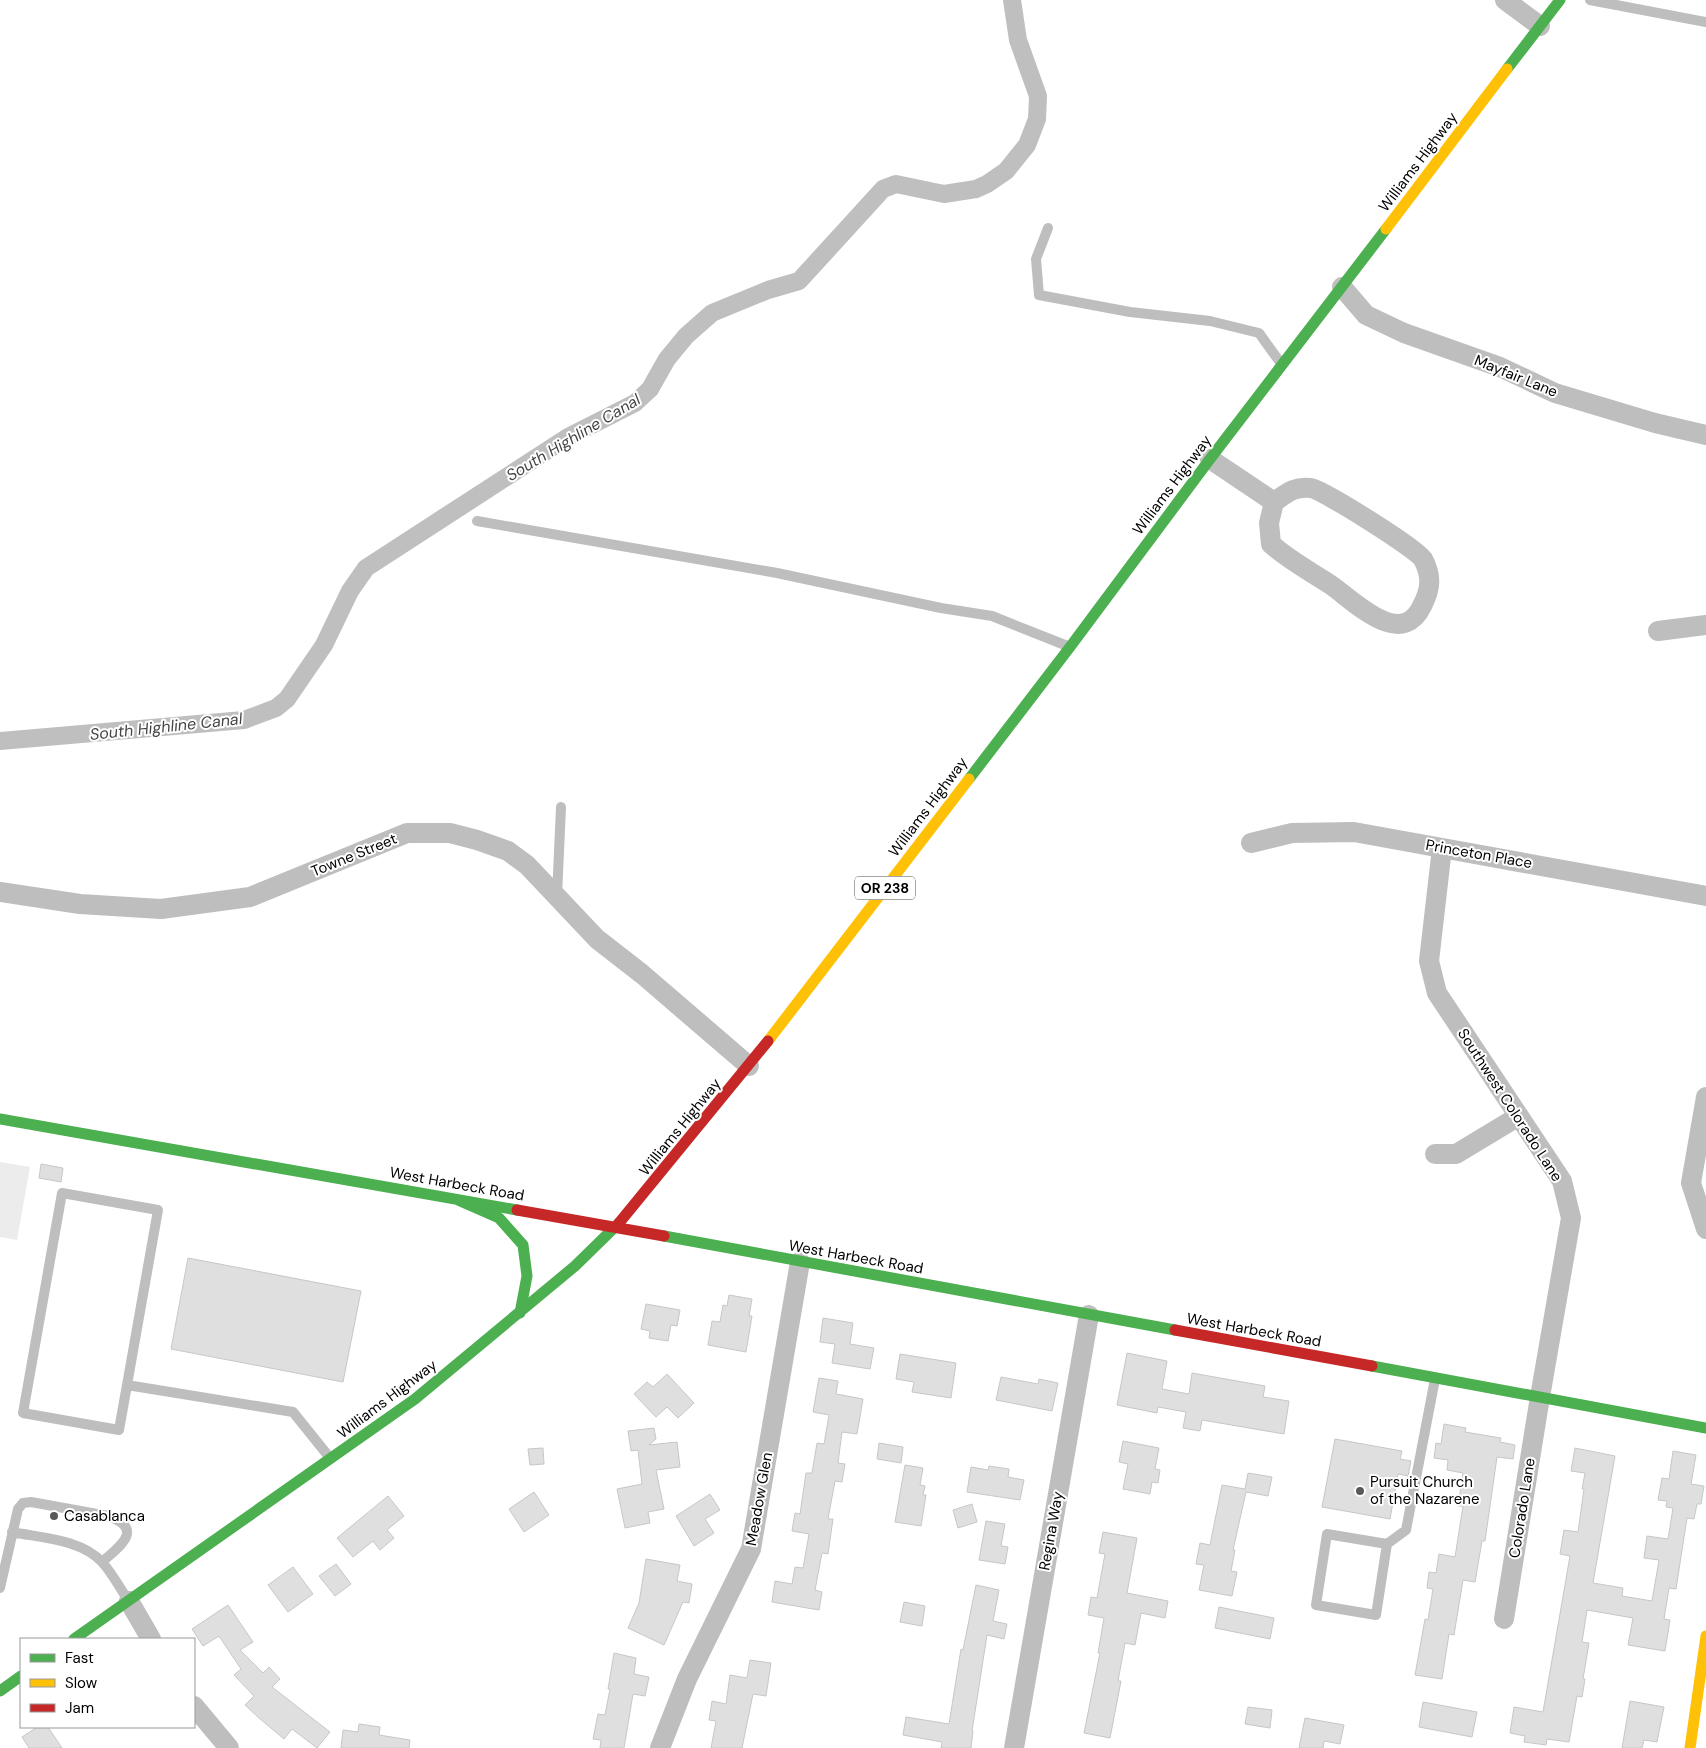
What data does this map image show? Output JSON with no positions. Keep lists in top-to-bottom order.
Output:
{
  "streets": {
    "main road": ["Williams Highway", "OR 238", "West Harbeck Road"],
    "street": [
      "Mayfair Lane",
      "Princeton Place",
      "Towne Street",
      "Southwest Colorado Lane",
      "Meadow Glen",
      "Colorado Lane",
      "Regina Way"
    ]
  },
  "crossings": [
    ["Williams Highway", "Mayfair Lane"],
    ["Williams Highway", "Towne Street"],
    ["Williams Highway", "West Harbeck Road"],
    ["Princeton Place", "Southwest Colorado Lane"],
    ["Southwest Colorado Lane", "West Harbeck Road"],
    ["Southwest Colorado Lane", "Colorado Lane"],
    ["West Harbeck Road", "Meadow Glen"],
    ["West Harbeck Road", "Colorado Lane"],
    ["West Harbeck Road", "Regina Way"]
  ],
  "water": ["South Highline Canal"],
  "places": ["Pursuit Church of the Nazarene", "Casablanca"],
  "legend": ["Fast", "Slow", "Jam"]
}
